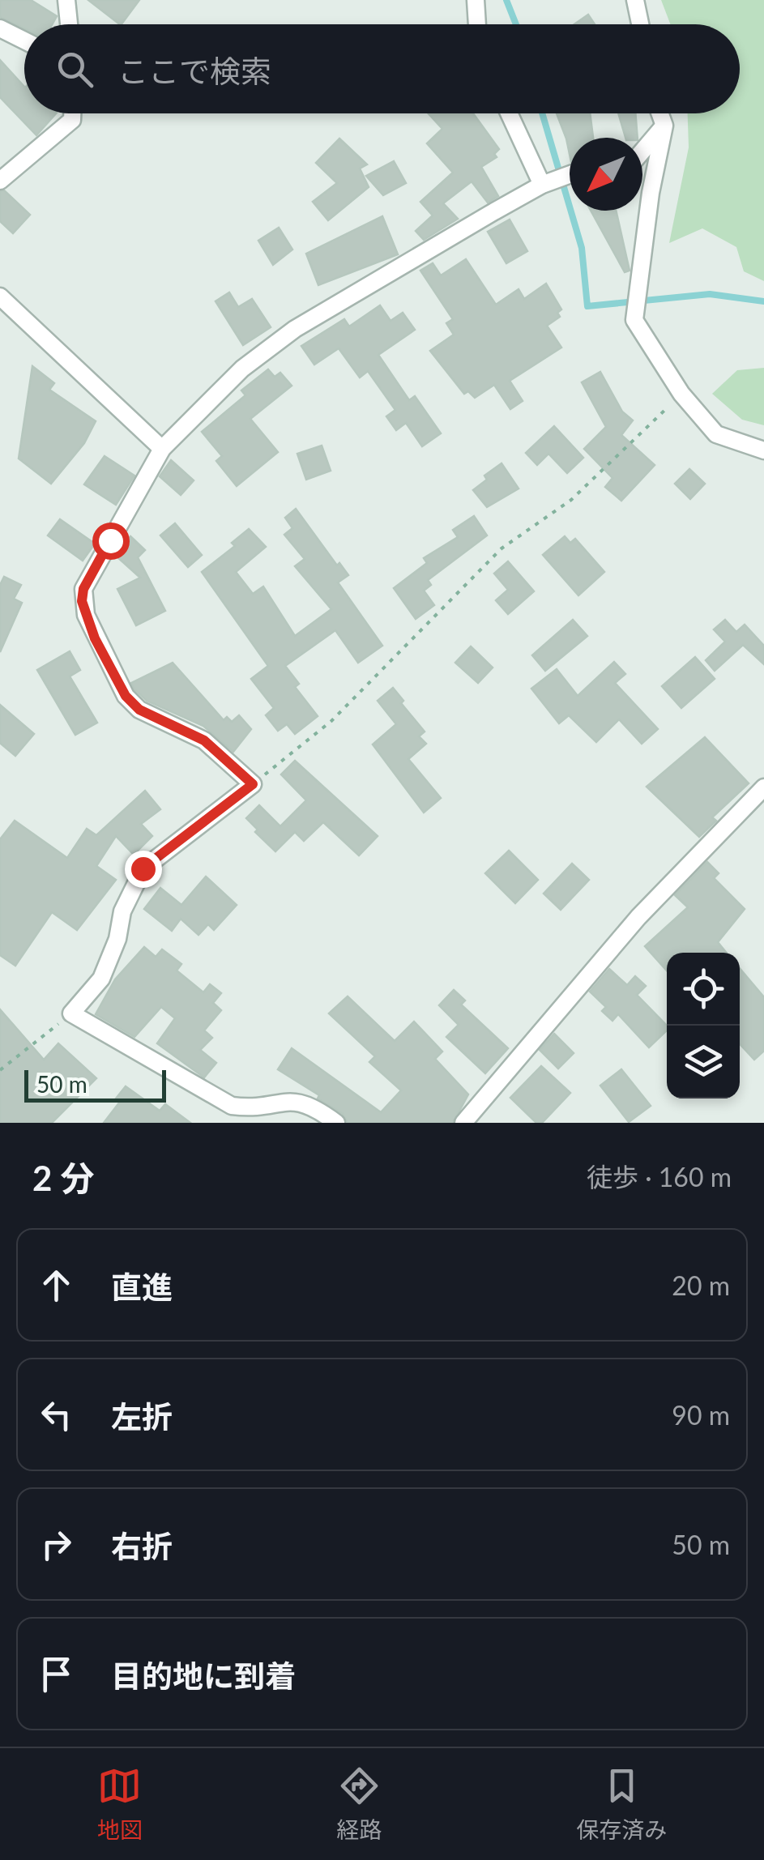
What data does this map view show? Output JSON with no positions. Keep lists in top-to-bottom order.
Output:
{
  "scale_bar": "50 m",
  "north": "bottom left",
  "page": {
    "search": "ここで検索",
    "scale": "50 m",
    "heading": ["2 分", "徒歩 · 160 m"],
    "list": [
      ["直進", "20 m"],
      ["左折", "90 m"],
      ["右折", "50 m"],
      "目的地に到着"
    ],
    "nav": ["地図", "経路", "保存済み"]
  }
}
